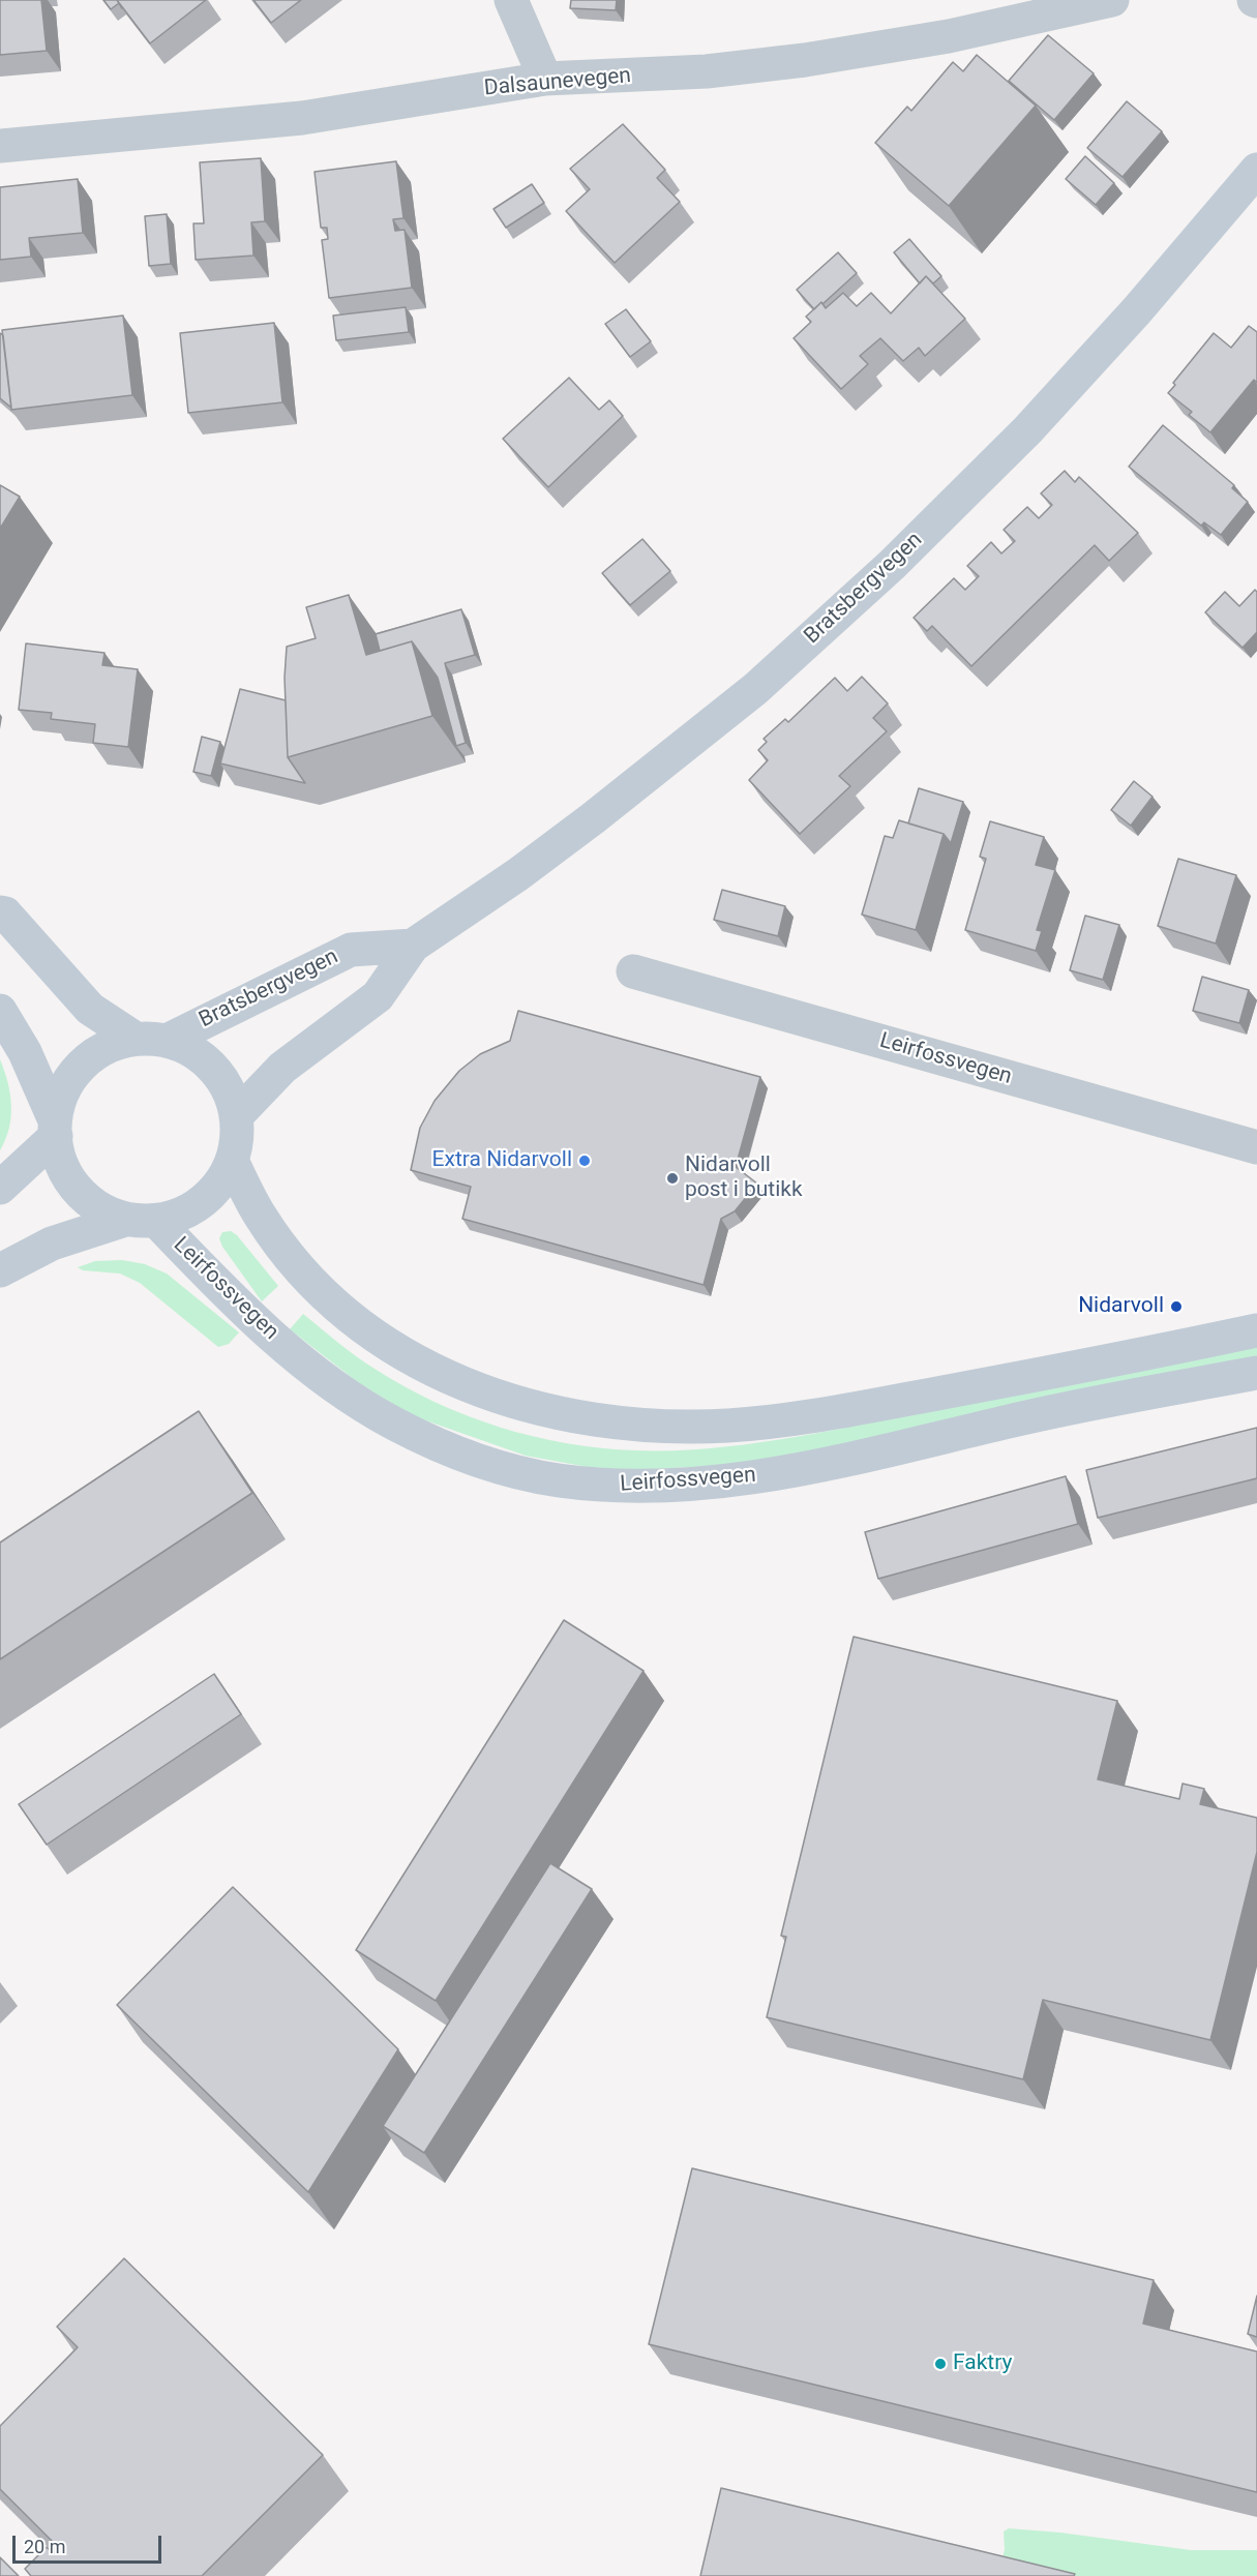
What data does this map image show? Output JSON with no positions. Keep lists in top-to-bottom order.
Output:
{
  "streets": {
    "street": ["Dalsaunevegen", "Bratsbergvegen", "Leirfossvegen"]
  },
  "crossings": [
    ["Bratsbergvegen", "Leirfossvegen"]
  ],
  "places": [
    "Extra Nidarvoll",
    "Nidarvoll post i butikk",
    "Nidarvoll",
    "Faktry"
  ],
  "scale_bar": "20 m"
}
